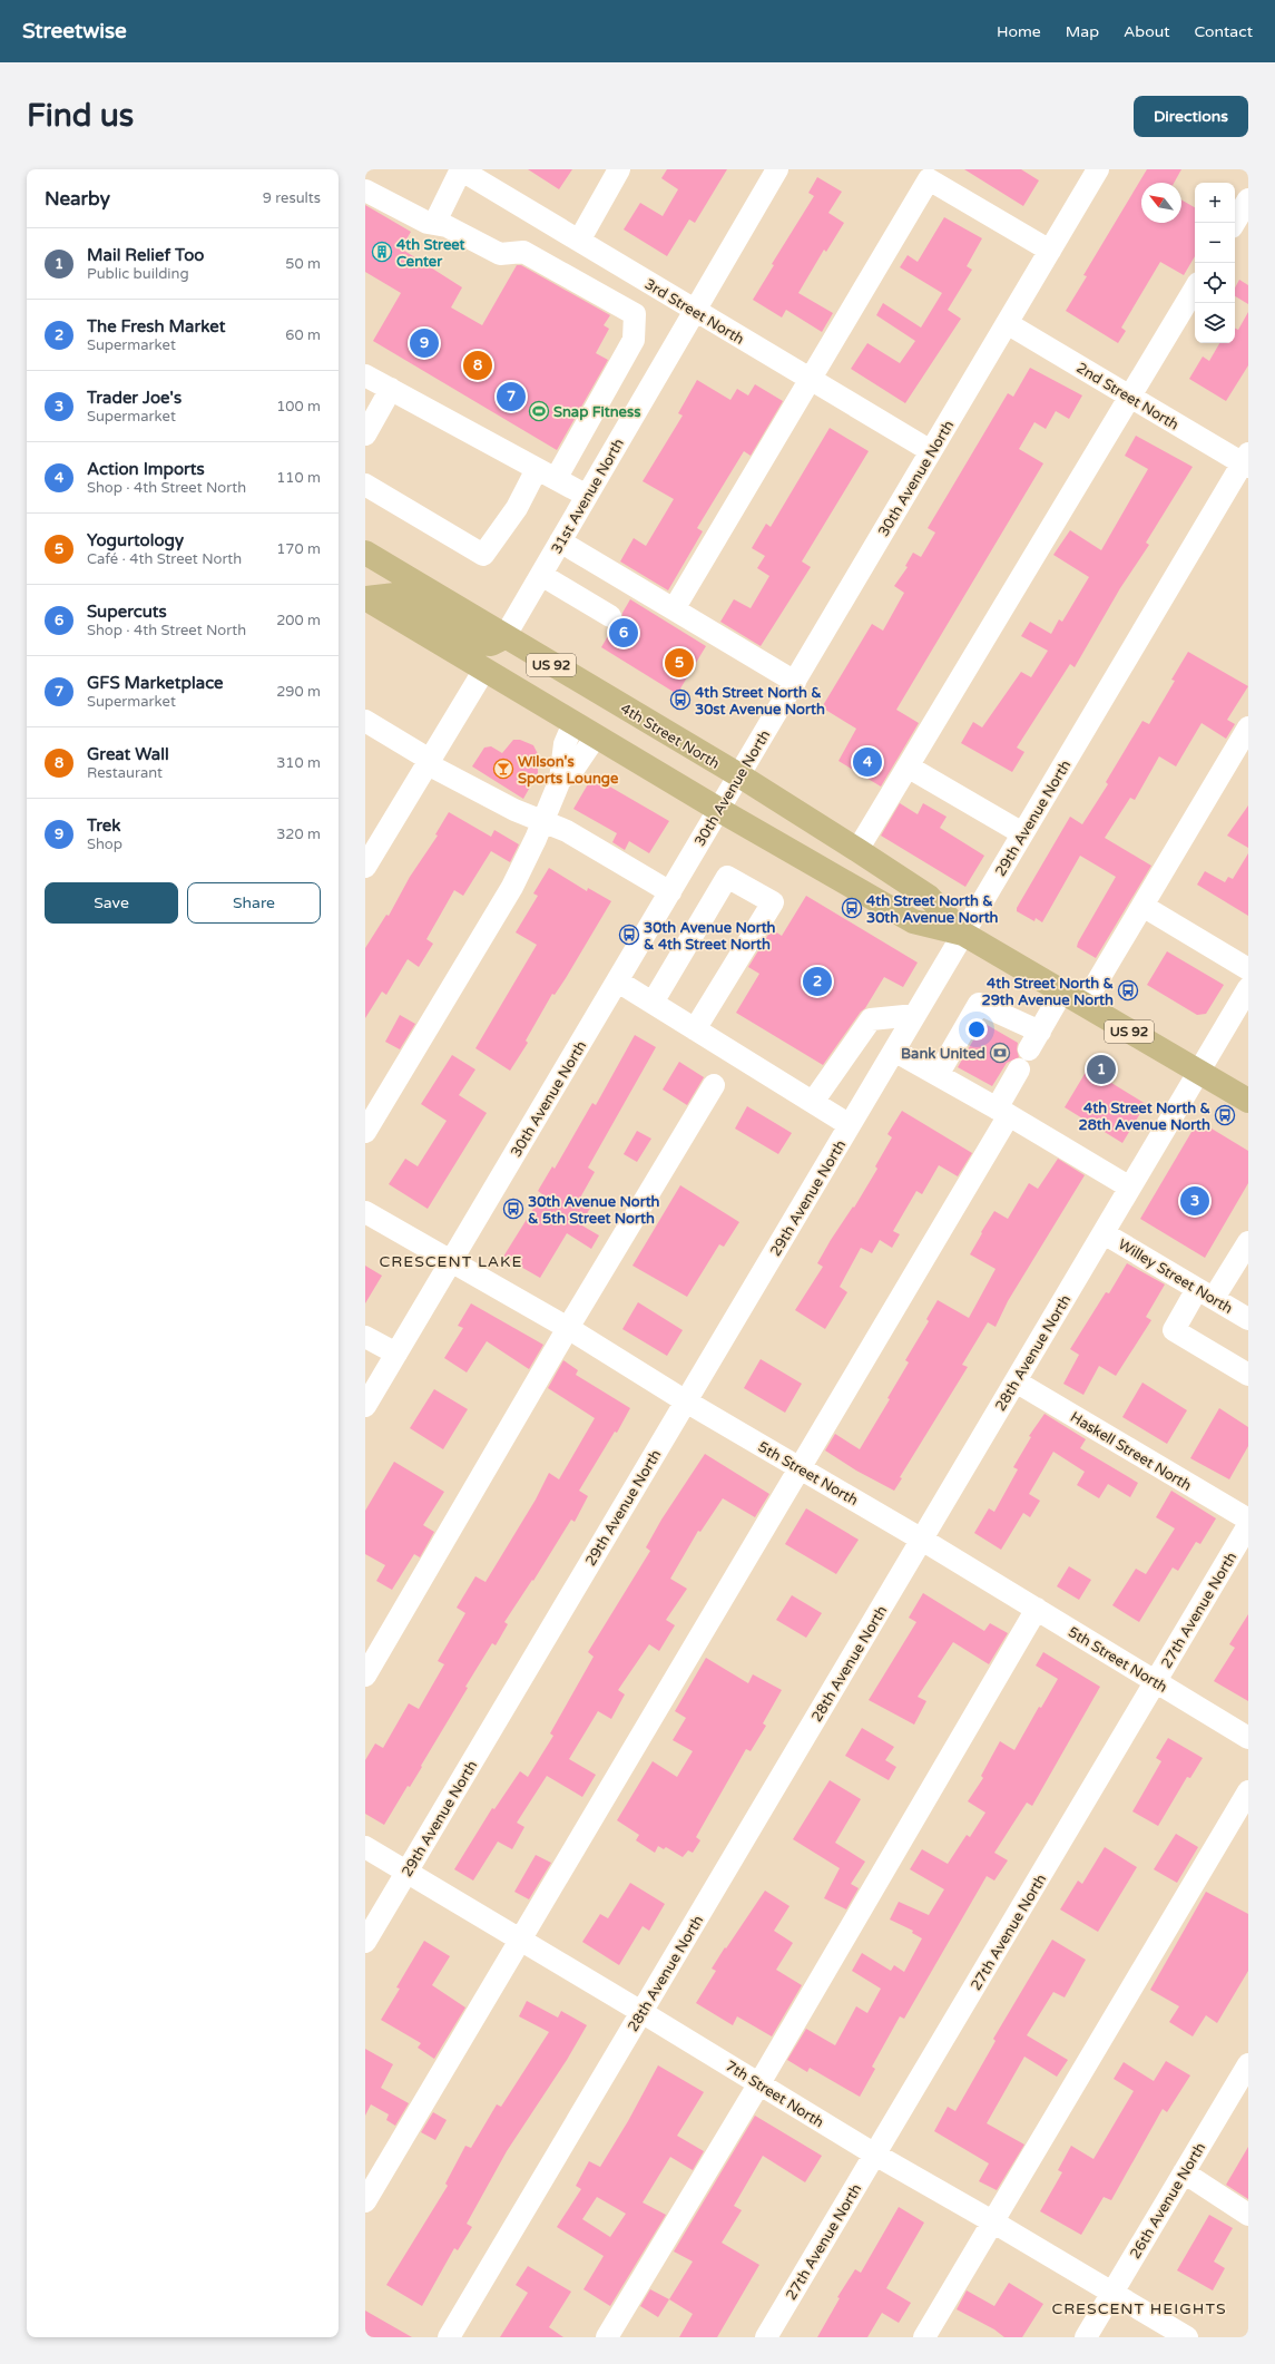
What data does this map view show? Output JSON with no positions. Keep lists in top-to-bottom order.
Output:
{
  "streets": {
    "main road": ["US 92", "4th Street North"],
    "street": [
      "3rd Street North",
      "2nd Street North",
      "30th Avenue North",
      "31st Avenue North",
      "29th Avenue North",
      "Willey Street North",
      "28th Avenue North",
      "Haskell Street North",
      "5th Street North",
      "27th Avenue North",
      "7th Street North",
      "26th Avenue North"
    ]
  },
  "crossings": [
    ["3rd Street North", "30th Avenue North"],
    ["3rd Street North", "31st Avenue North"],
    ["2nd Street North", "30th Avenue North"],
    ["2nd Street North", "29th Avenue North"],
    ["30th Avenue North", "4th Street North"],
    ["30th Avenue North", "5th Street North"],
    ["31st Avenue North", "4th Street North"],
    ["4th Street North", "29th Avenue North"],
    ["4th Street North", "28th Avenue North"],
    ["29th Avenue North", "5th Street North"],
    ["29th Avenue North", "7th Street North"],
    ["Willey Street North", "28th Avenue North"],
    ["28th Avenue North", "Haskell Street North"],
    ["28th Avenue North", "5th Street North"],
    ["28th Avenue North", "7th Street North"],
    ["5th Street North", "27th Avenue North"],
    ["27th Avenue North", "7th Street North"],
    ["7th Street North", "26th Avenue North"]
  ],
  "districts": ["CRESCENT LAKE", "CRESCENT HEIGHTS"],
  "places": {
    "building": ["4th Street Center"],
    "sports": ["Snap Fitness"],
    "bus stop": [
      "4th Street North & 30st Avenue North",
      "4th Street North & 30th Avenue North",
      "30th Avenue North & 4th Street North",
      "4th Street North & 29th Avenue North",
      "4th Street North & 28th Avenue North",
      "30th Avenue North & 5th Street North"
    ],
    "bar": ["Wilson's Sports Lounge"],
    "bank": ["Bank United"]
  },
  "north": "top left",
  "page": {
    "header": "Streetwise",
    "nav": [
      "Home",
      "Map",
      "About",
      "Contact"
    ],
    "buttons": [
      "Directions",
      ["Save", "Share"]
    ],
    "title": "Find us",
    "heading": ["Nearby", "9 results"],
    "map_buttons": ["+", "−"],
    "list": [
      {
        "mark": "1",
        "name": "Mail Relief Too",
        "note": "Public building",
        "value": "50 m"
      },
      {
        "mark": "2",
        "name": "The Fresh Market",
        "note": "Supermarket",
        "value": "60 m"
      },
      {
        "mark": "3",
        "name": "Trader Joe's",
        "note": "Supermarket",
        "value": "100 m"
      },
      {
        "mark": "4",
        "name": "Action Imports",
        "note": "Shop · 4th Street North",
        "value": "110 m"
      },
      {
        "mark": "5",
        "name": "Yogurtology",
        "note": "Café · 4th Street North",
        "value": "170 m"
      },
      {
        "mark": "6",
        "name": "Supercuts",
        "note": "Shop · 4th Street North",
        "value": "200 m"
      },
      {
        "mark": "7",
        "name": "GFS Marketplace",
        "note": "Supermarket",
        "value": "290 m"
      },
      {
        "mark": "8",
        "name": "Great Wall",
        "note": "Restaurant",
        "value": "310 m"
      },
      {
        "mark": "9",
        "name": "Trek",
        "note": "Shop",
        "value": "320 m"
      }
    ],
    "pins": [
      "9",
      "8",
      "7",
      "6",
      "5",
      "4",
      "2",
      "1",
      "3"
    ]
  }
}
